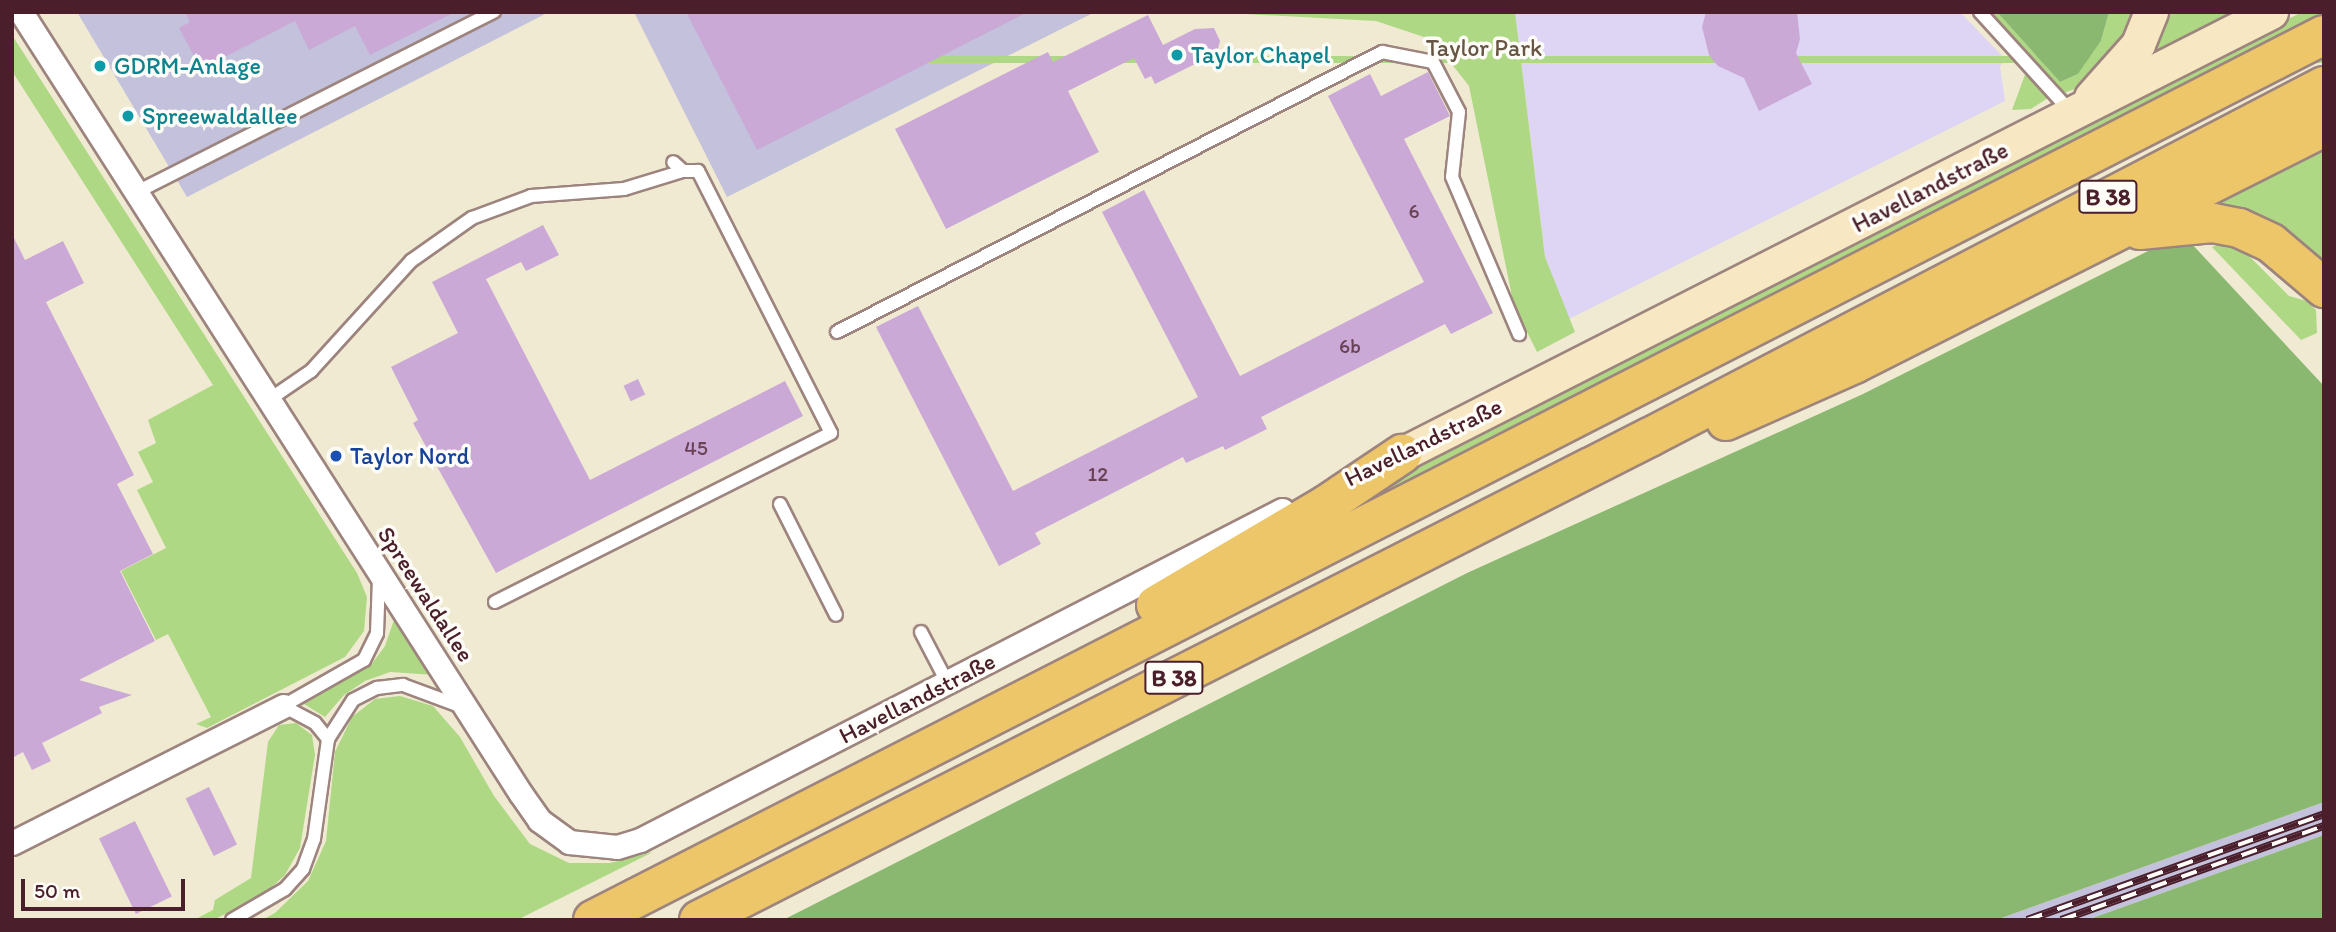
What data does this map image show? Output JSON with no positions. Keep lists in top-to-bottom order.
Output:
{
  "streets": {
    "highway": ["B 38"],
    "main road": ["Havellandstraße"],
    "street": ["Spreewaldallee"]
  },
  "crossings": [
    ["Havellandstraße", "Spreewaldallee"]
  ],
  "parks": ["Taylor Park"],
  "places": [
    "Taylor Chapel",
    "GDRM-Anlage",
    "Spreewaldallee",
    "Taylor Nord"
  ],
  "house_numbers": [
    "6",
    "6b",
    "45",
    "12"
  ],
  "scale_bar": "50 m"
}
